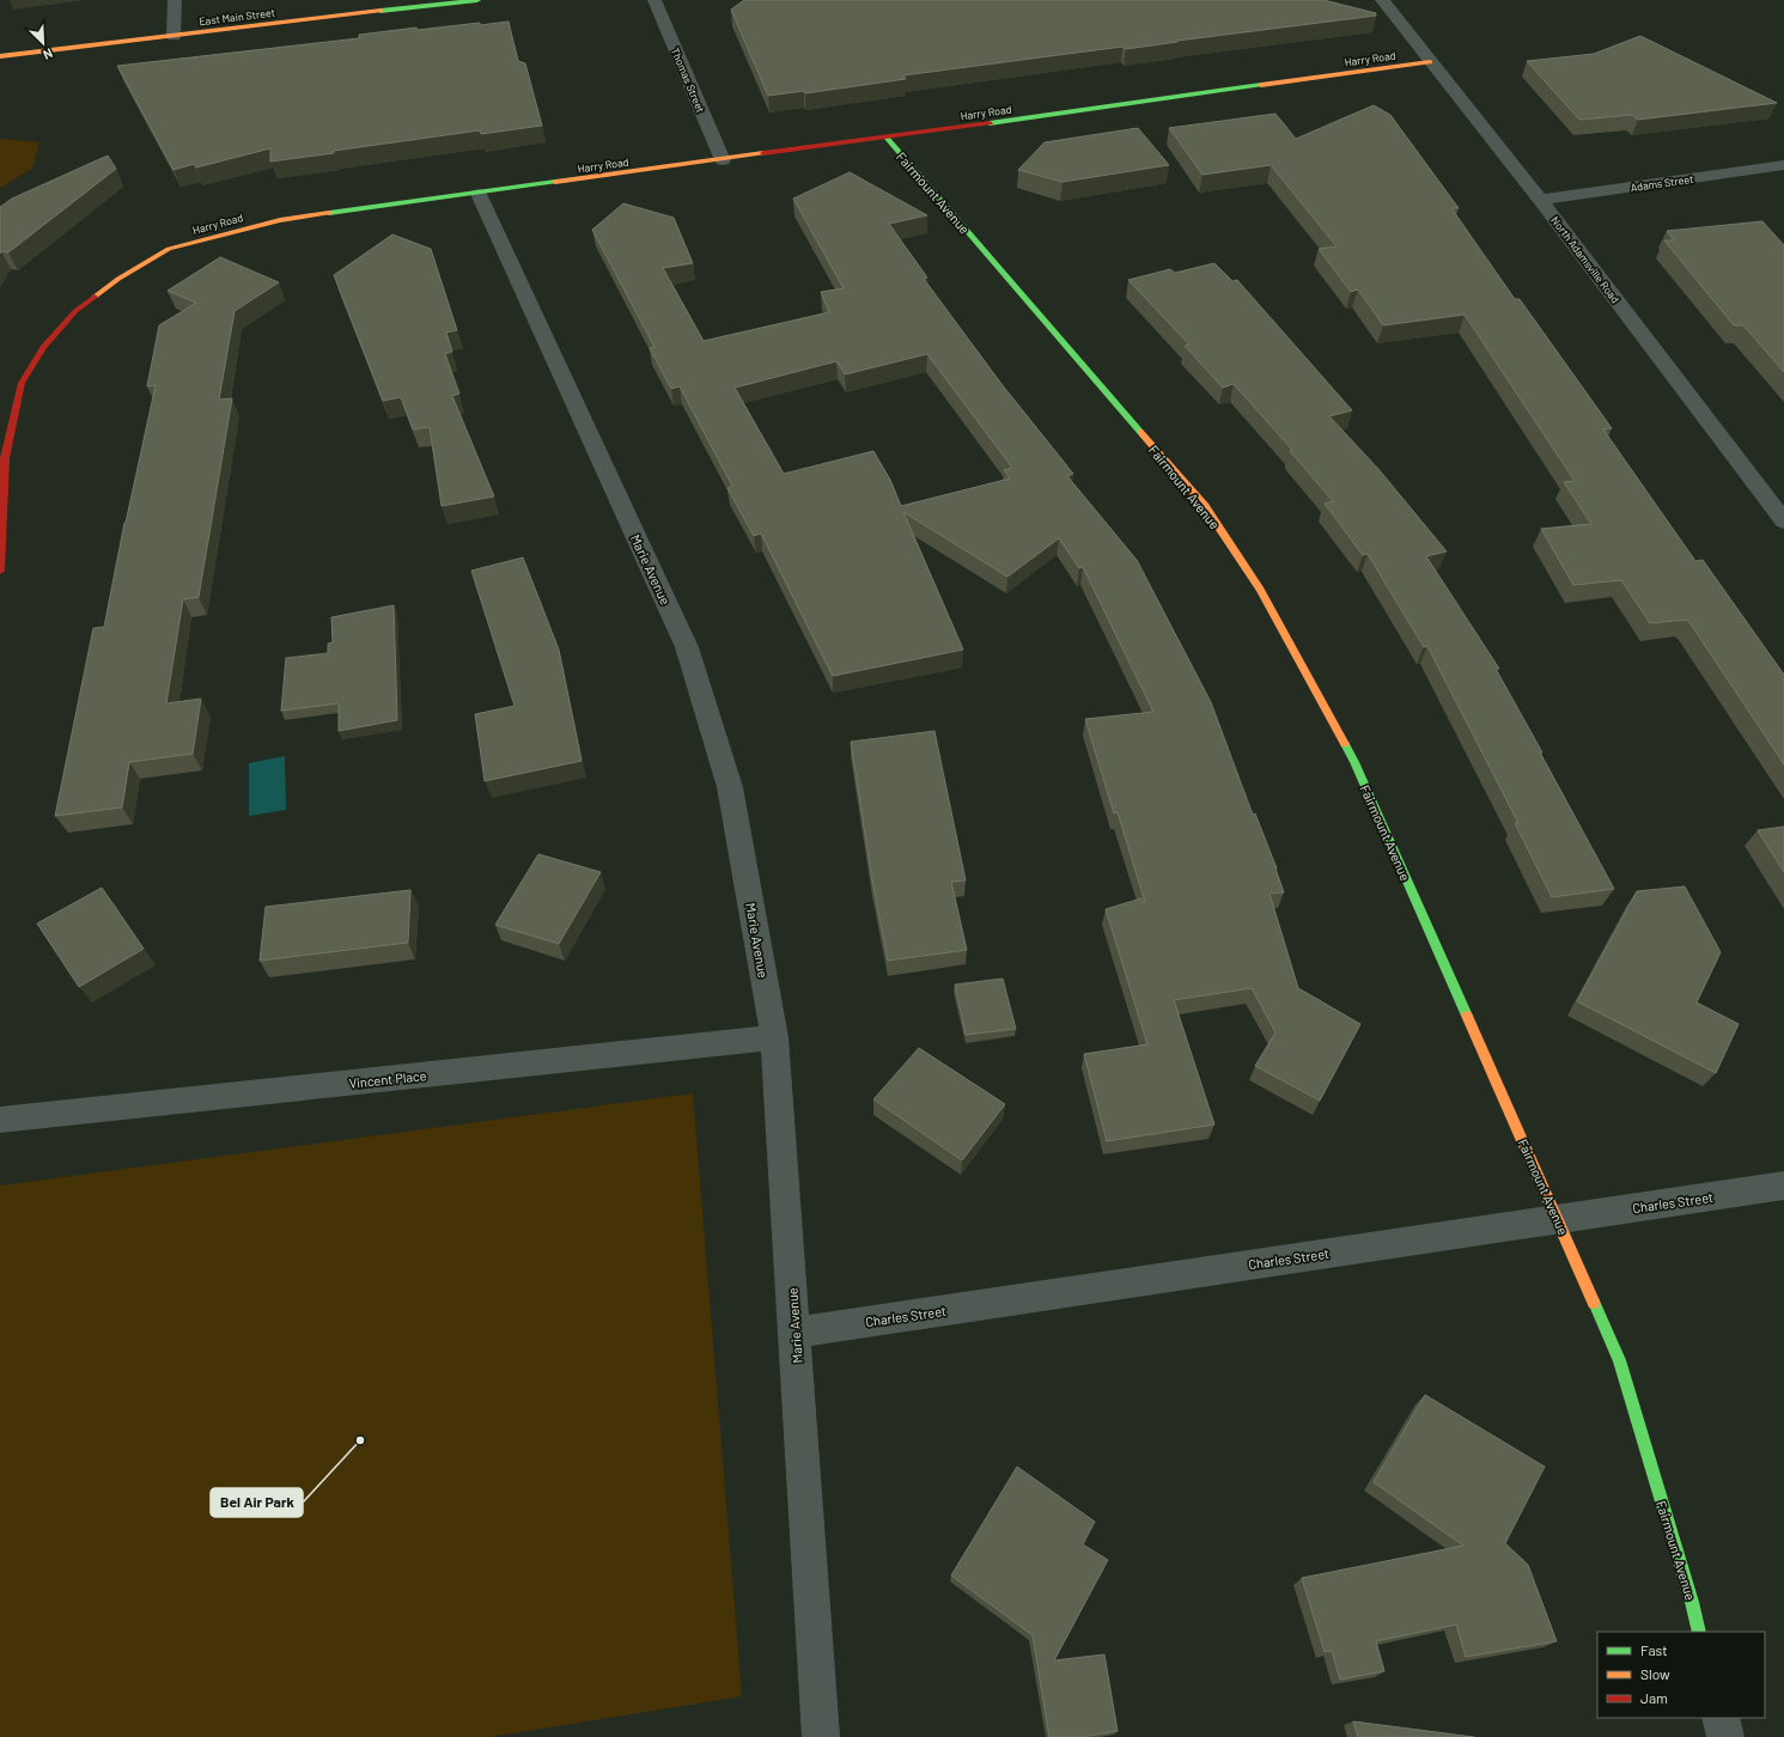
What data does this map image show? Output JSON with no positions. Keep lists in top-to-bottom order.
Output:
{
  "streets": {
    "street": [
      "East Main Street",
      "Harry Road",
      "Thomas Street",
      "Adams Street",
      "Fairmount Avenue",
      "North Adamsville Road",
      "Marie Avenue",
      "Vincent Place",
      "Charles Street"
    ]
  },
  "crossings": [
    ["Harry Road", "Thomas Street"],
    ["Harry Road", "Fairmount Avenue"],
    ["Harry Road", "North Adamsville Road"],
    ["Harry Road", "Marie Avenue"],
    ["Adams Street", "North Adamsville Road"],
    ["Fairmount Avenue", "Charles Street"],
    ["Marie Avenue", "Vincent Place"],
    ["Marie Avenue", "Charles Street"]
  ],
  "places": ["Bel Air Park"],
  "legend": ["Fast", "Slow", "Jam"],
  "north": "bottom right"
}
